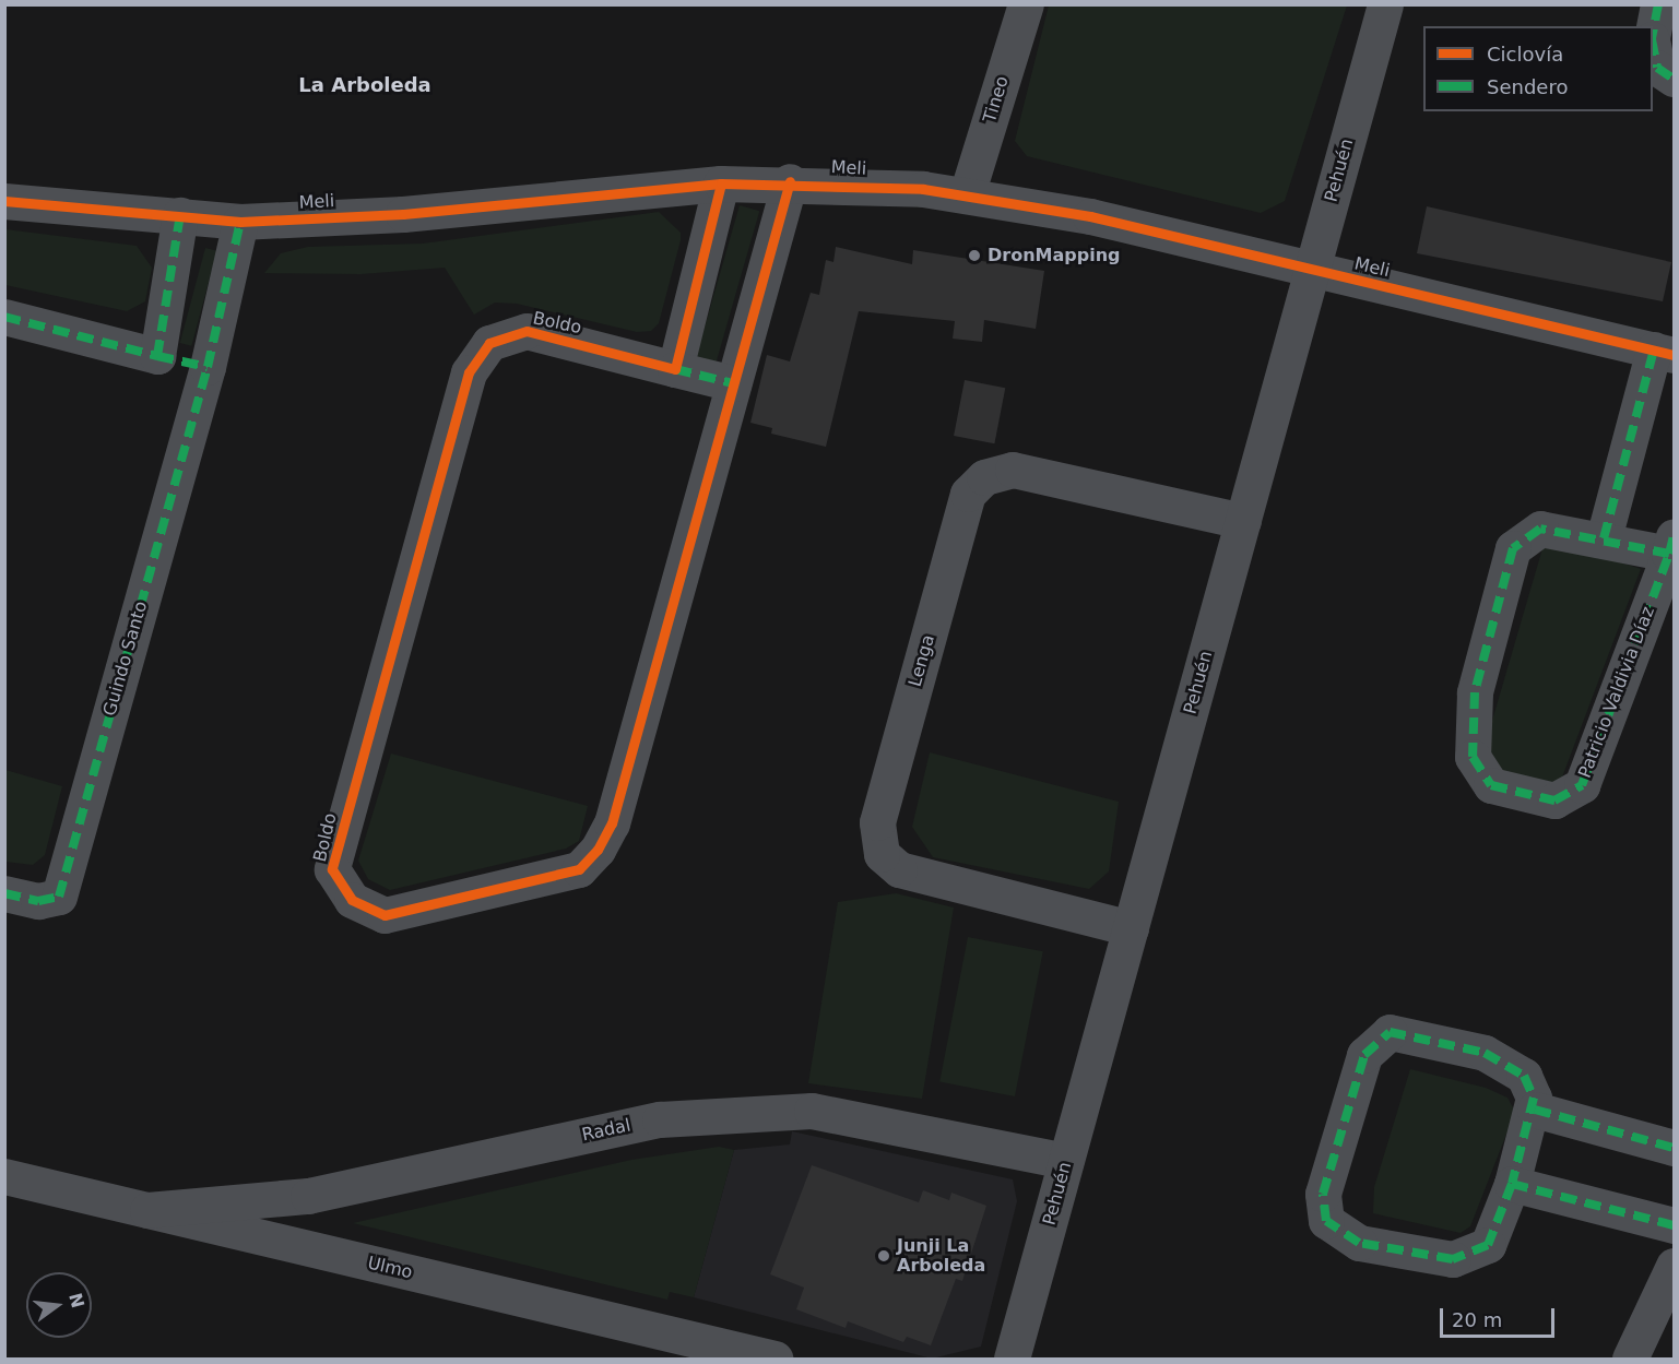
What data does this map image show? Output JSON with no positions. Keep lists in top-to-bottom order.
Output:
{
  "streets": {
    "street": [
      "Tineo",
      "Meli",
      "Pehuén",
      "Boldo",
      "Guindo Santo",
      "Lenga",
      "Patricio Valdivia Díaz",
      "Radal",
      "Ulmo"
    ]
  },
  "crossings": [
    ["Tineo", "Meli"],
    ["Meli", "Pehuén"],
    ["Meli", "Boldo"],
    ["Meli", "Guindo Santo"],
    ["Pehuén", "Lenga"],
    ["Pehuén", "Radal"],
    ["Radal", "Ulmo"]
  ],
  "districts": ["La Arboleda"],
  "places": ["DronMapping", "Junji La Arboleda"],
  "legend": ["Ciclovía", "Sendero"],
  "scale_bar": "20 m",
  "north": "right"
}
